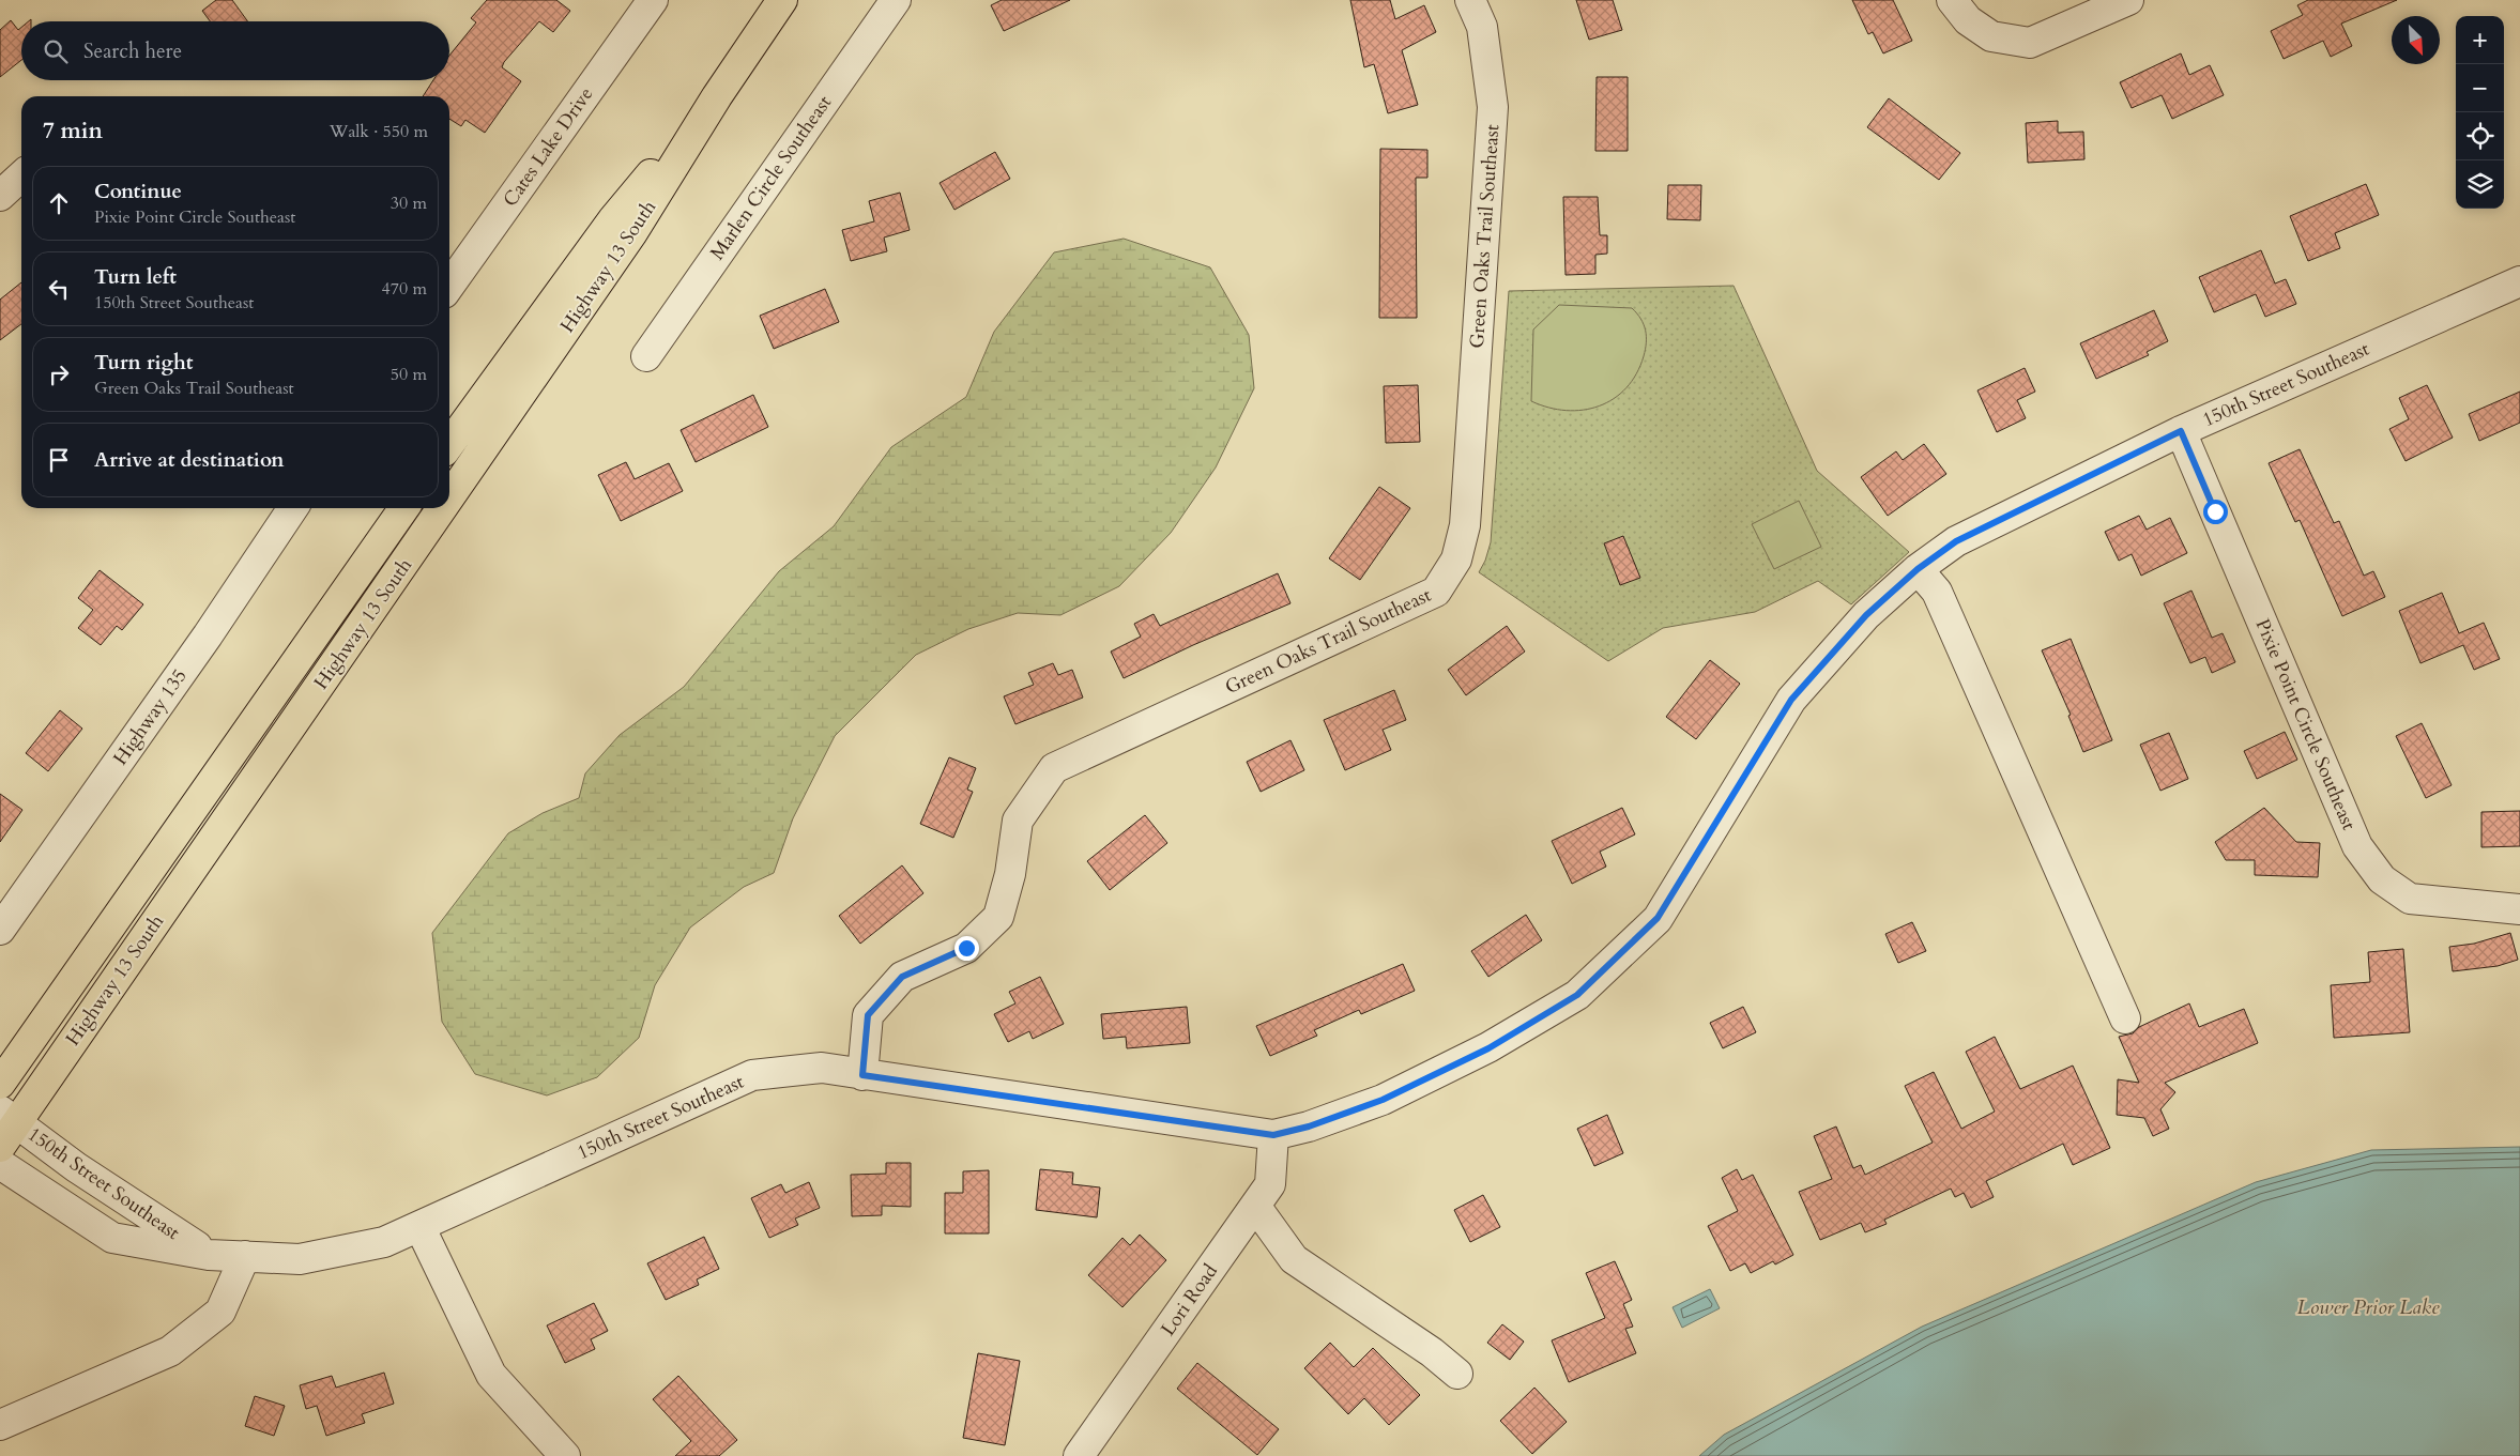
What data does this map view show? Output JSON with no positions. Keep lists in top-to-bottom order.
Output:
{
  "streets": {
    "main road": ["Highway 13 South"],
    "street": [
      "Cates Lake Drive",
      "Marlen Circle Southeast",
      "Green Oaks Trail Southeast",
      "150th Street Southeast",
      "Highway 135",
      "Pixie Point Circle Southeast",
      "Lori Road"
    ]
  },
  "crossings": [
    ["Green Oaks Trail Southeast", "150th Street Southeast"],
    ["Highway 13 South", "150th Street Southeast"],
    ["150th Street Southeast", "Pixie Point Circle Southeast"],
    ["150th Street Southeast", "Lori Road"]
  ],
  "water": ["Lower Prior Lake"],
  "north": "bottom right",
  "page": {
    "map_buttons": ["+", "−"],
    "search": "Search here",
    "heading": ["7 min", "Walk · 550 m"],
    "list": [
      ["Continue", "Pixie Point Circle Southeast", "30 m"],
      ["Turn left", "150th Street Southeast", "470 m"],
      ["Turn right", "Green Oaks Trail Southeast", "50 m"],
      "Arrive at destination"
    ]
  }
}
